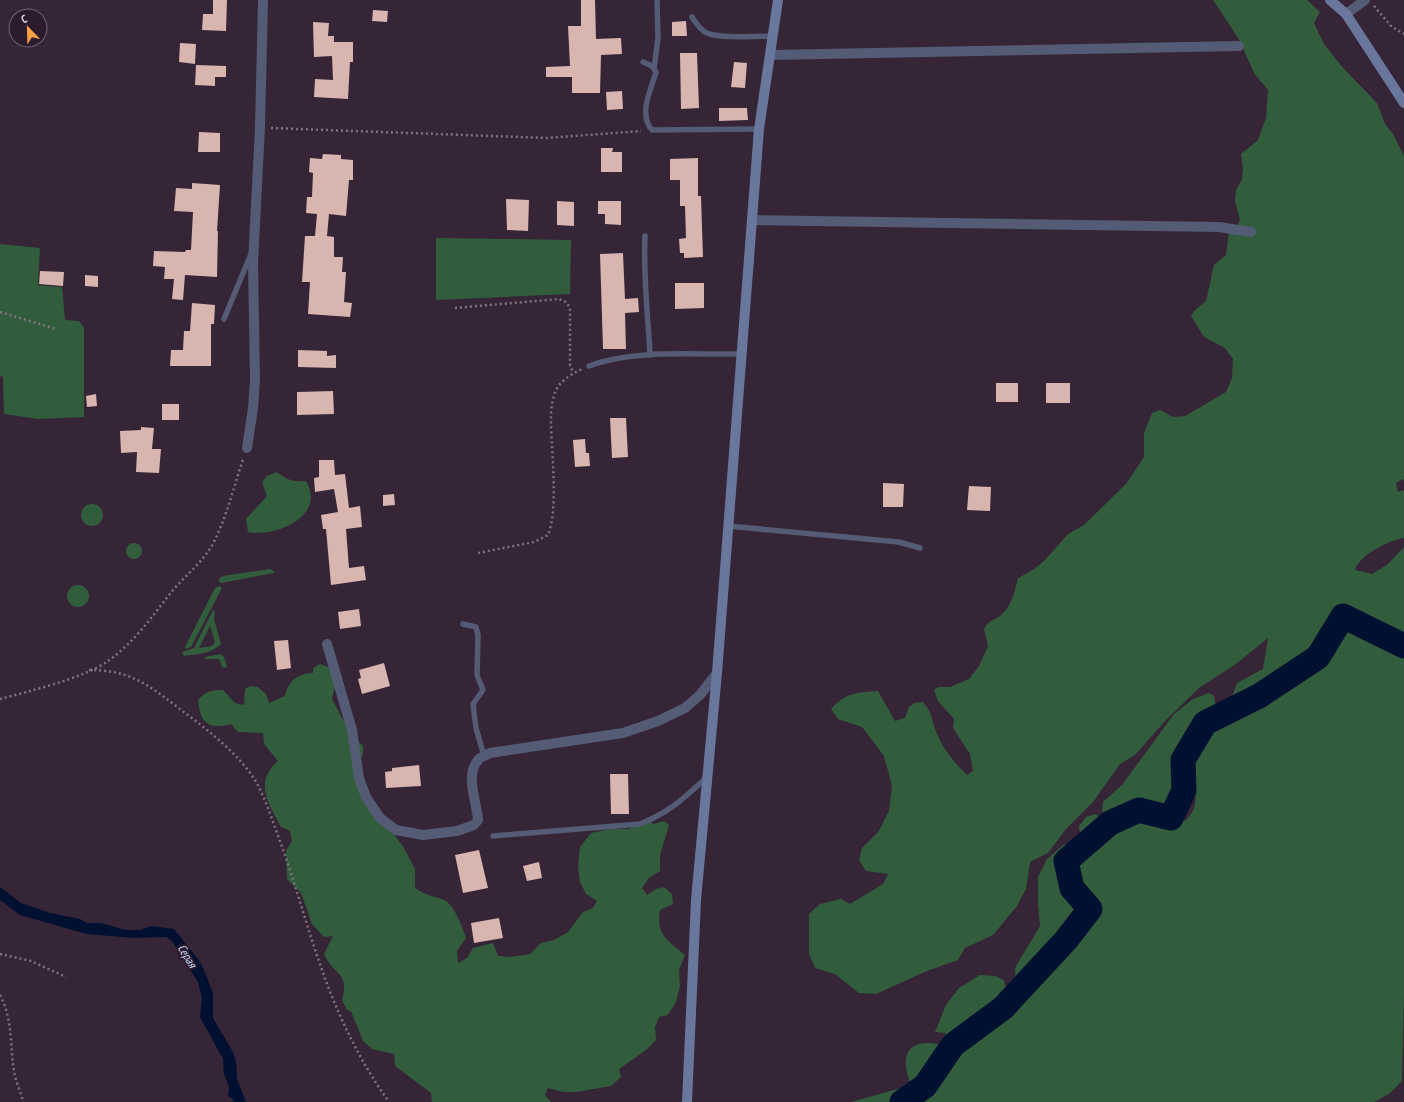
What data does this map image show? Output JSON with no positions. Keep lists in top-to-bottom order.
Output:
{
  "water": ["Серая"],
  "north": "top left"
}
